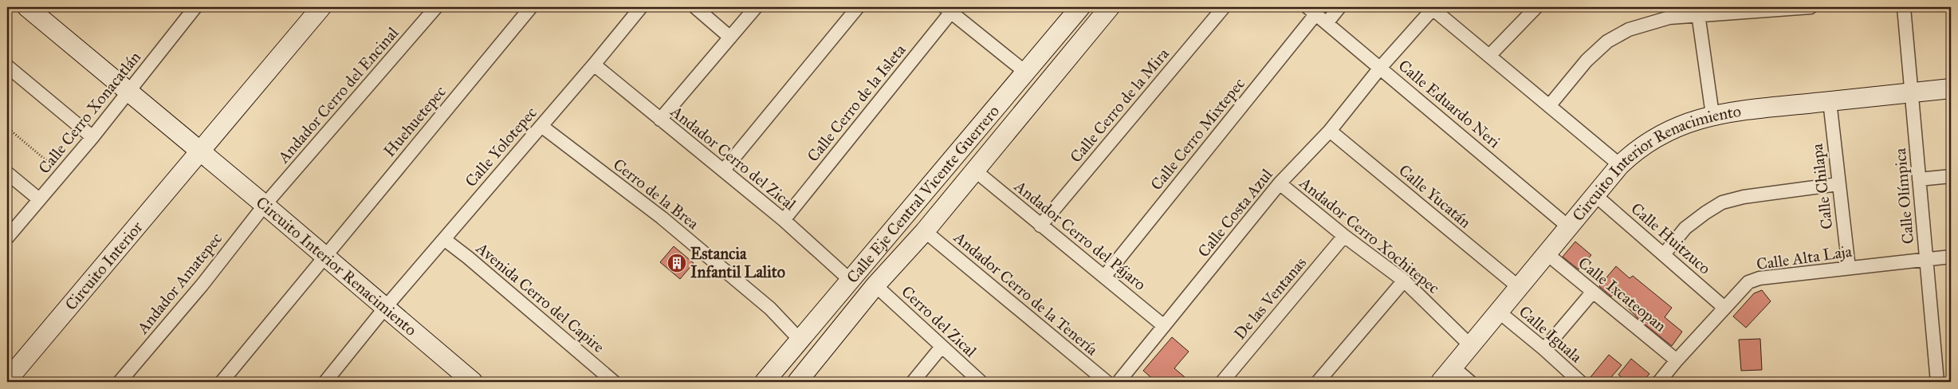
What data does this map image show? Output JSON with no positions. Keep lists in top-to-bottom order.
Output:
{
  "streets": {
    "main road": ["Circuito Interior Renacimiento", "Calle Eje Central Vicente Guerrero", "Circuito Interior"],
    "street": [
      "Andador Cerro del Encinal",
      "Calle Cerro de la Isleta",
      "Calle Eduardo Neri",
      "Calle Cerro de la Mira",
      "Calle Cerro Xonacatlán",
      "Huehuetepec",
      "Calle Cerro Mixtepec",
      "Calle Yolotepec",
      "Andador Cerro del Zical",
      "Calle Chilapa",
      "Cerro de la Brea",
      "Calle Yucatán",
      "Calle Olímpica",
      "Calle Costa Azul",
      "Andador Cerro del Pájaro",
      "Andador Cerro Xochitepec",
      "Calle Huitzuco",
      "Calle Alta Laja",
      "Andador Amatepec",
      "Andador Cerro de la Tenería",
      "Calle Ixcateopan",
      "Avenida Cerro del Capire",
      "De las Ventanas",
      "Cerro del Zical",
      "Calle Iguala"
    ]
  },
  "crossings": [
    ["Andador Cerro del Encinal", "Circuito Interior Renacimiento"],
    ["Andador Cerro del Encinal", "Andador Amatepec"],
    ["Calle Cerro de la Isleta", "Andador Cerro del Zical"],
    ["Calle Eduardo Neri", "Calle Cerro Mixtepec"],
    ["Calle Eduardo Neri", "Circuito Interior Renacimiento"],
    ["Calle Eduardo Neri", "Calle Costa Azul"],
    ["Calle Cerro de la Mira", "Andador Cerro del Pájaro"],
    ["Calle Cerro Xonacatlán", "Circuito Interior Renacimiento"],
    ["Huehuetepec", "Circuito Interior Renacimiento"],
    ["Calle Cerro Mixtepec", "Andador Cerro del Pájaro"],
    ["Calle Yolotepec", "Andador Cerro del Zical"],
    ["Calle Yolotepec", "Circuito Interior Renacimiento"],
    ["Calle Yolotepec", "Cerro de la Brea"],
    ["Calle Yolotepec", "Avenida Cerro del Capire"],
    ["Andador Cerro del Zical", "Calle Eje Central Vicente Guerrero"],
    ["Circuito Interior Renacimiento", "Calle Chilapa"],
    ["Circuito Interior Renacimiento", "Calle Yucatán"],
    ["Circuito Interior Renacimiento", "Calle Olímpica"],
    ["Circuito Interior Renacimiento", "Andador Cerro Xochitepec"],
    ["Circuito Interior Renacimiento", "Calle Huitzuco"],
    ["Circuito Interior Renacimiento", "Circuito Interior"],
    ["Circuito Interior Renacimiento", "Andador Amatepec"],
    ["Circuito Interior Renacimiento", "Calle Ixcateopan"],
    ["Circuito Interior Renacimiento", "Calle Iguala"],
    ["Calle Chilapa", "Calle Alta Laja"],
    ["Cerro de la Brea", "Calle Eje Central Vicente Guerrero"],
    ["Calle Eje Central Vicente Guerrero", "Andador Cerro del Pájaro"],
    ["Calle Eje Central Vicente Guerrero", "Andador Cerro de la Tenería"],
    ["Calle Eje Central Vicente Guerrero", "Cerro del Zical"],
    ["Calle Yucatán", "Calle Costa Azul"],
    ["Calle Olímpica", "Calle Alta Laja"],
    ["Calle Costa Azul", "Andador Cerro del Pájaro"],
    ["Calle Costa Azul", "Andador Cerro Xochitepec"],
    ["Andador Cerro Xochitepec", "De las Ventanas"],
    ["Calle Huitzuco", "Calle Alta Laja"],
    ["Calle Alta Laja", "Calle Ixcateopan"]
  ],
  "places": {
    "building": ["Estancia Infantil Lalito"]
  }
}
